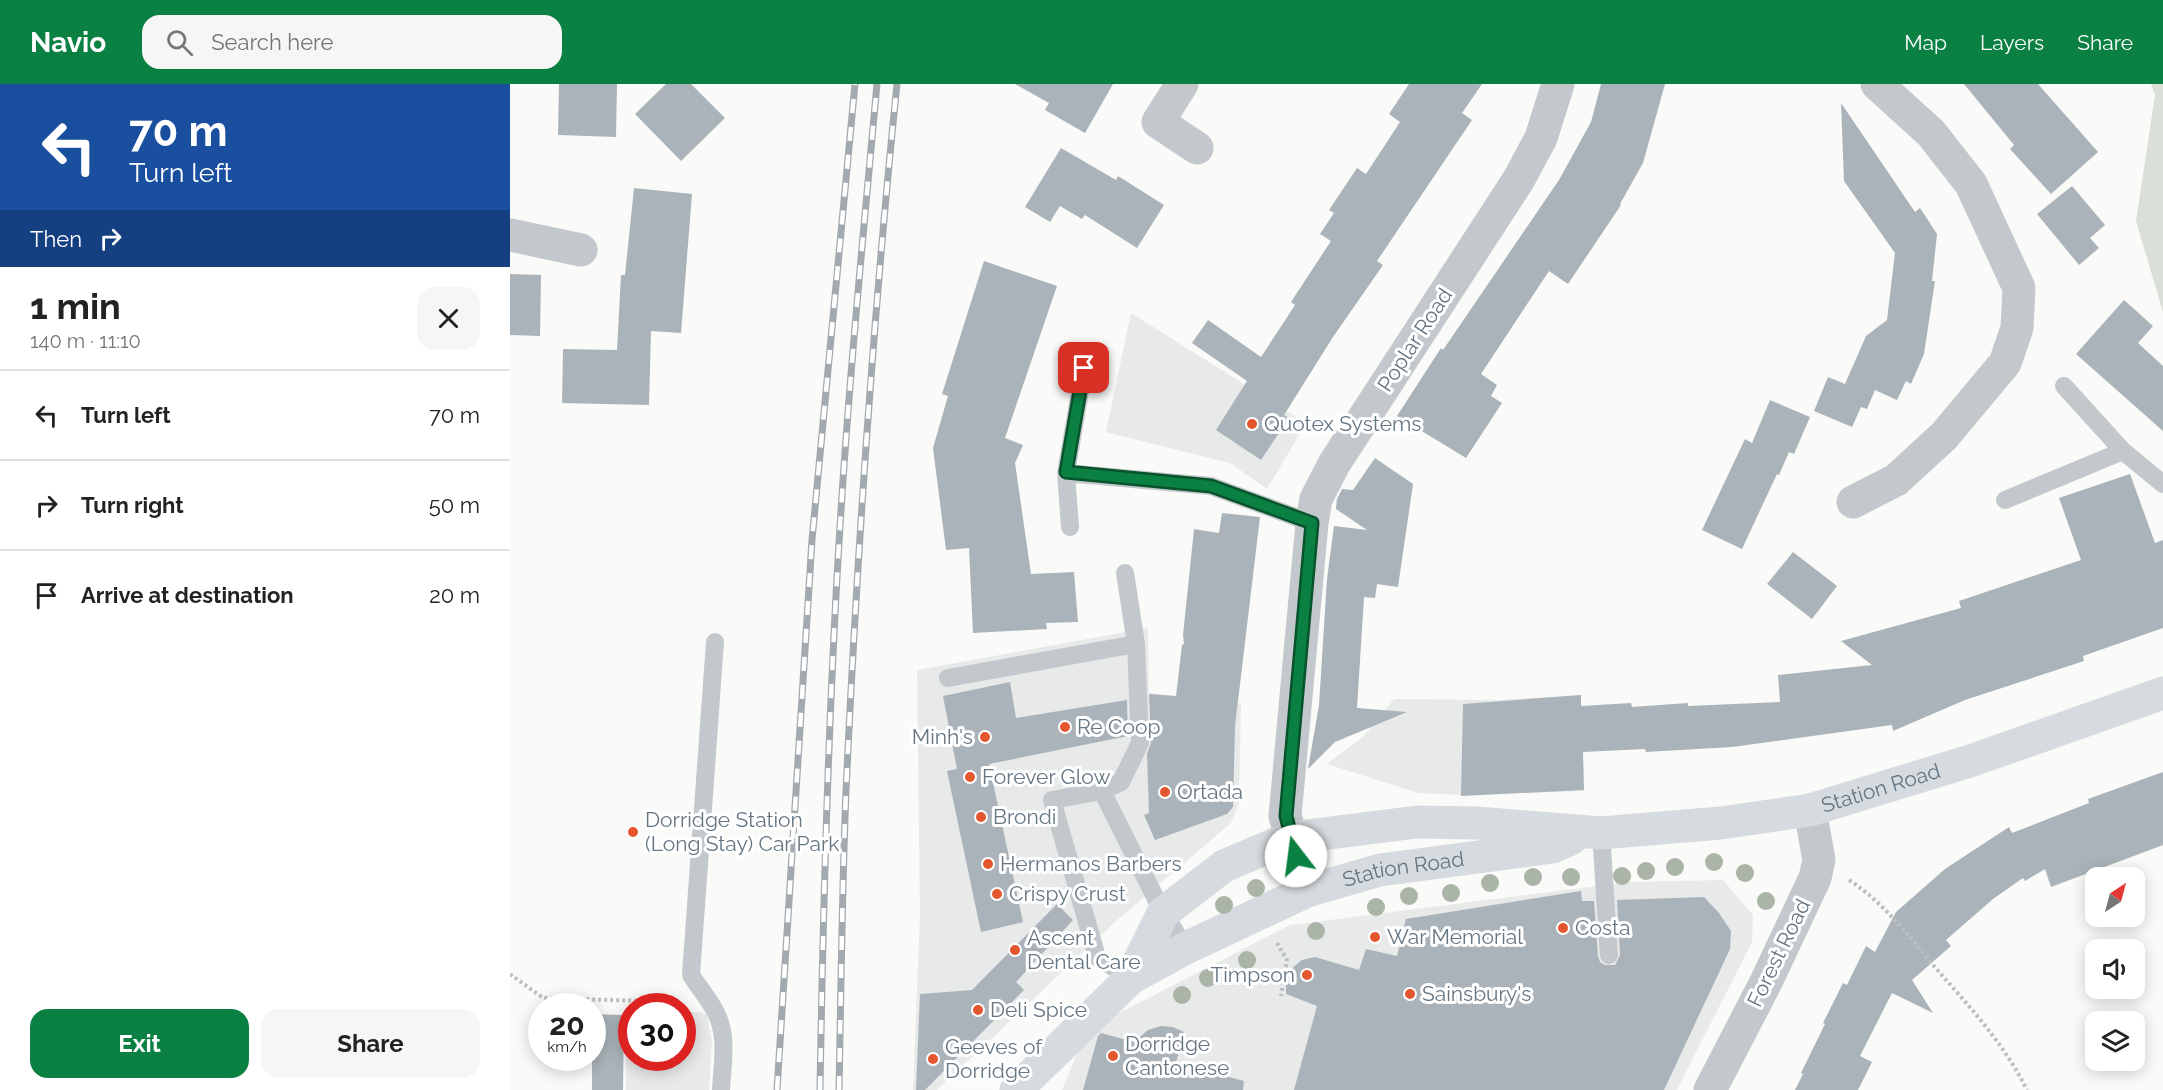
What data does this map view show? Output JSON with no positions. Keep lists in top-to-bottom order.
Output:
{
  "streets": {
    "main road": ["Station Road"],
    "street": ["Poplar Road", "Forest Road"]
  },
  "crossings": [
    ["Poplar Road", "Station Road"],
    ["Station Road", "Forest Road"]
  ],
  "places": [
    "Quotex Systems",
    "Re Coop",
    "Minh's",
    "Forever Glow",
    "Ortada",
    "Brondi",
    "Dorridge Station (Long Stay) Car Park",
    "Hermanos Barbers",
    "Crispy Crust",
    "Costa",
    "War Memorial",
    "Ascent Dental Care",
    "Timpson",
    "Sainsbury's",
    "Deli Spice",
    "Dorridge Cantonese",
    "Geeves of Dorridge"
  ],
  "north": "top right",
  "page": {
    "header": "Navio",
    "search": "Search here",
    "nav": ["Map", "Layers", "Share"],
    "turn": ["70 m", "Turn left"],
    "then": "Then",
    "heading": ["1 min", "140 m · 11:10"],
    "list": [
      {
        "name": "Turn left",
        "value": "70 m"
      },
      {
        "name": "Turn right",
        "value": "50 m"
      },
      {
        "name": "Arrive at destination",
        "value": "20 m"
      }
    ],
    "speed": "20 km/h",
    "limit": "30",
    "buttons": ["Exit", "Share"]
  }
}
